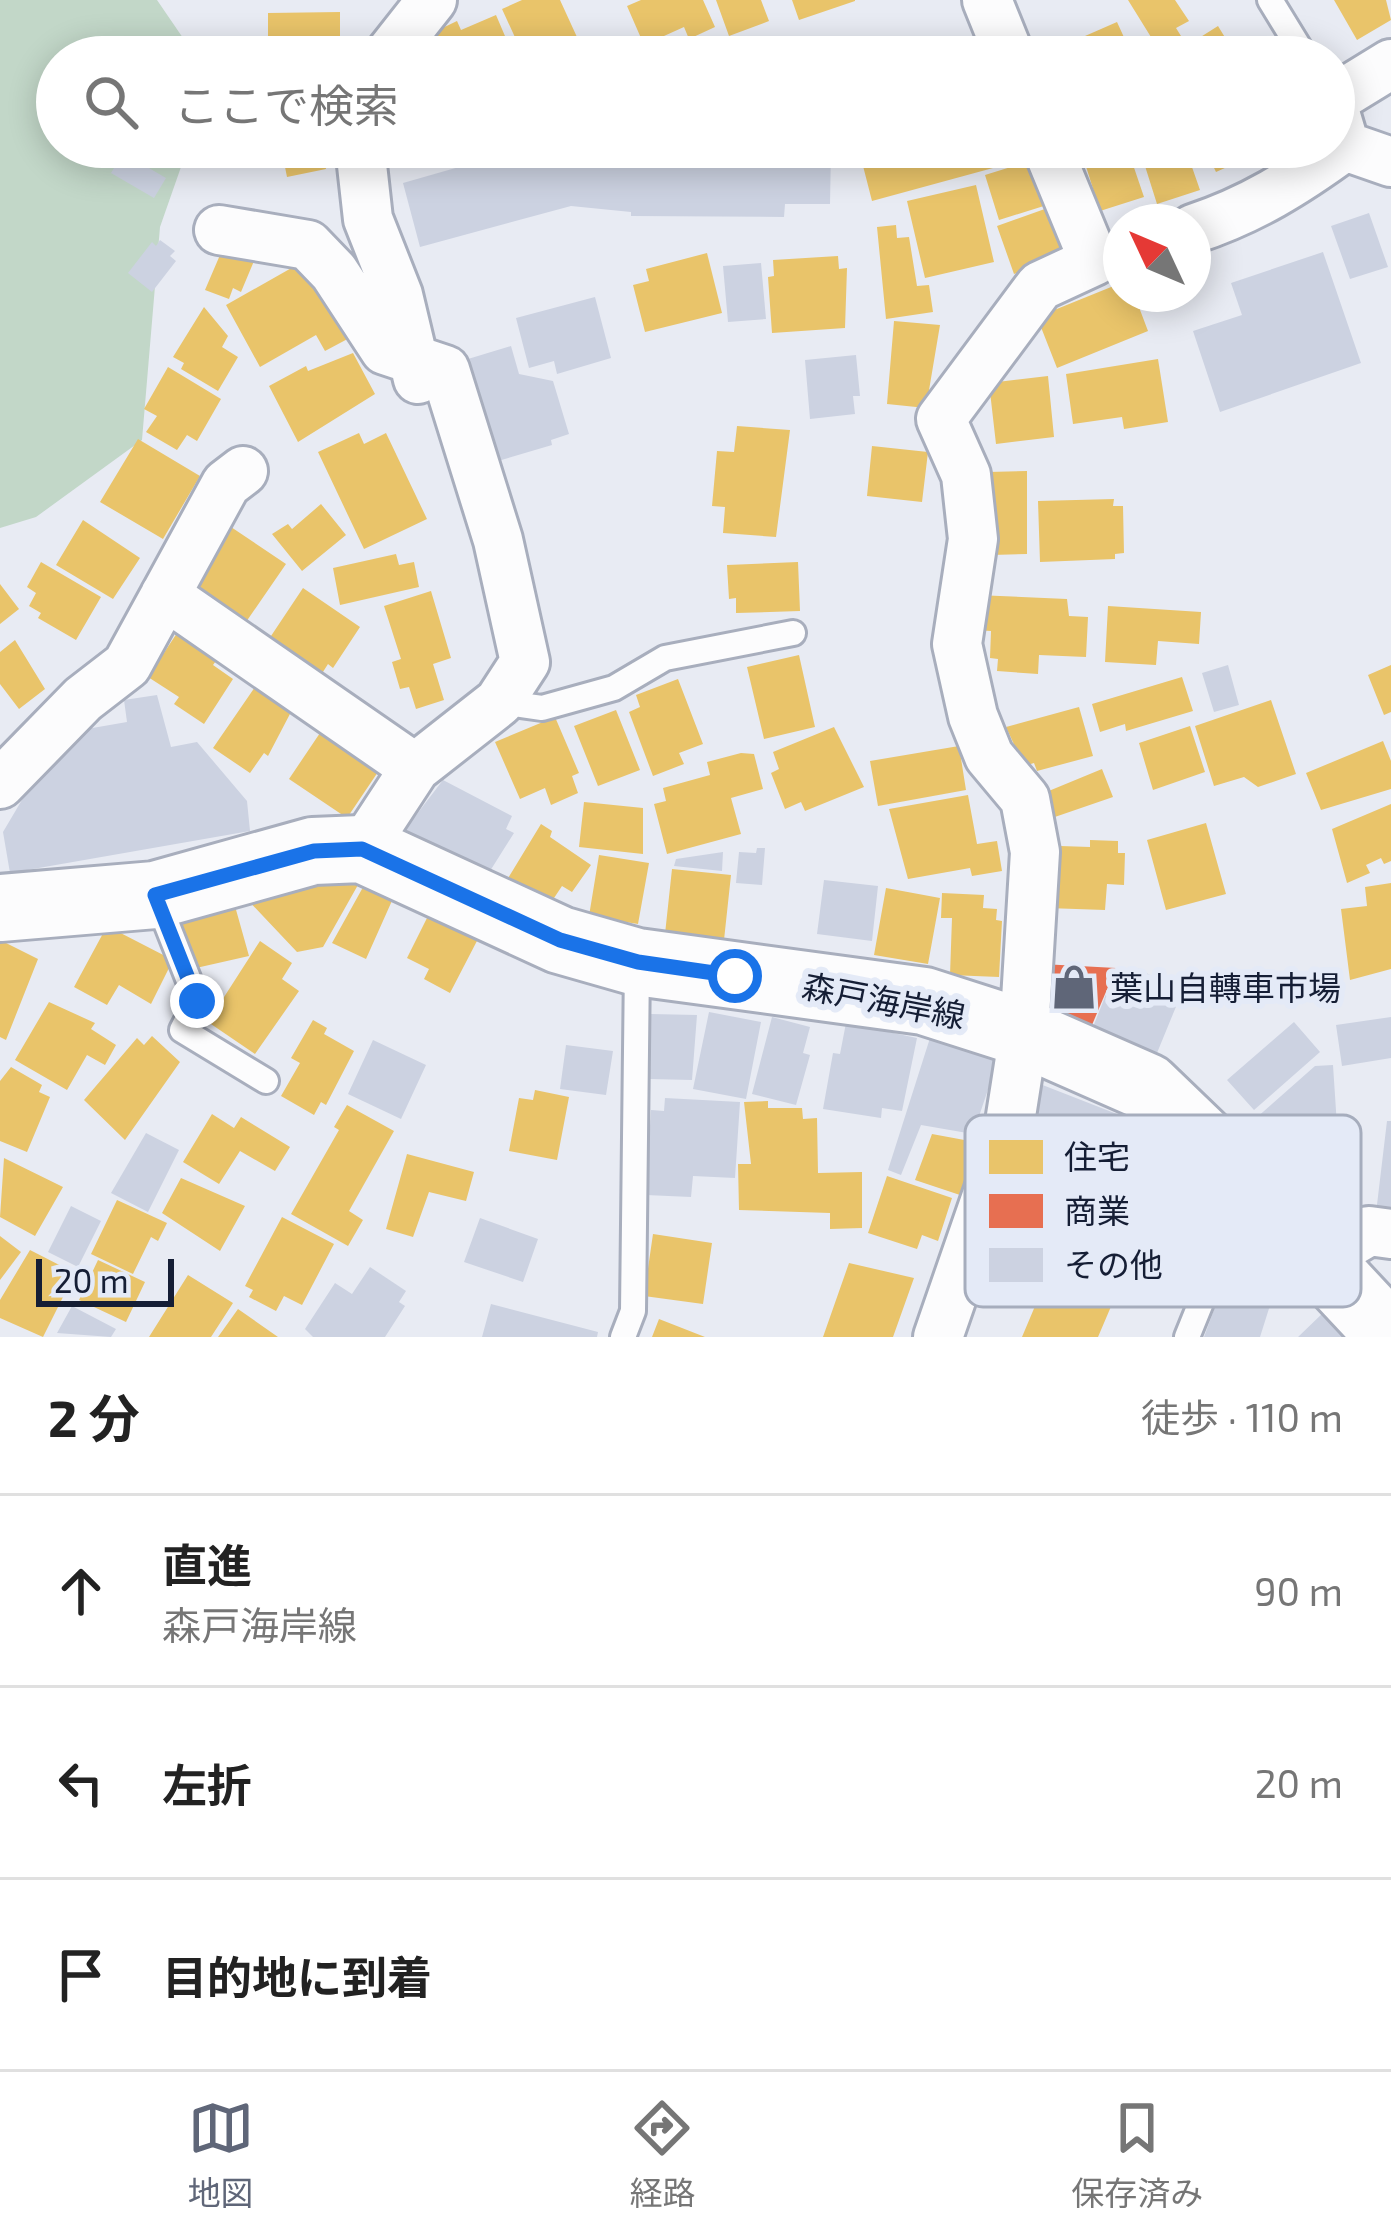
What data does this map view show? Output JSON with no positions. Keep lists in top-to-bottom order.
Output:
{
  "streets": {
    "main road": ["森戸海岸線"]
  },
  "places": {
    "shop": ["葉山自轉車市場"]
  },
  "legend": ["住宅", "商業", "その他"],
  "scale_bar": "20 m",
  "north": "top left",
  "page": {
    "search": "ここで検索",
    "scale": "20 m",
    "heading": ["2 分", "徒歩 · 110 m"],
    "list": [
      ["直進", "森戸海岸線", "90 m"],
      ["左折", "20 m"],
      "目的地に到着"
    ],
    "nav": ["地図", "経路", "保存済み"]
  }
}
